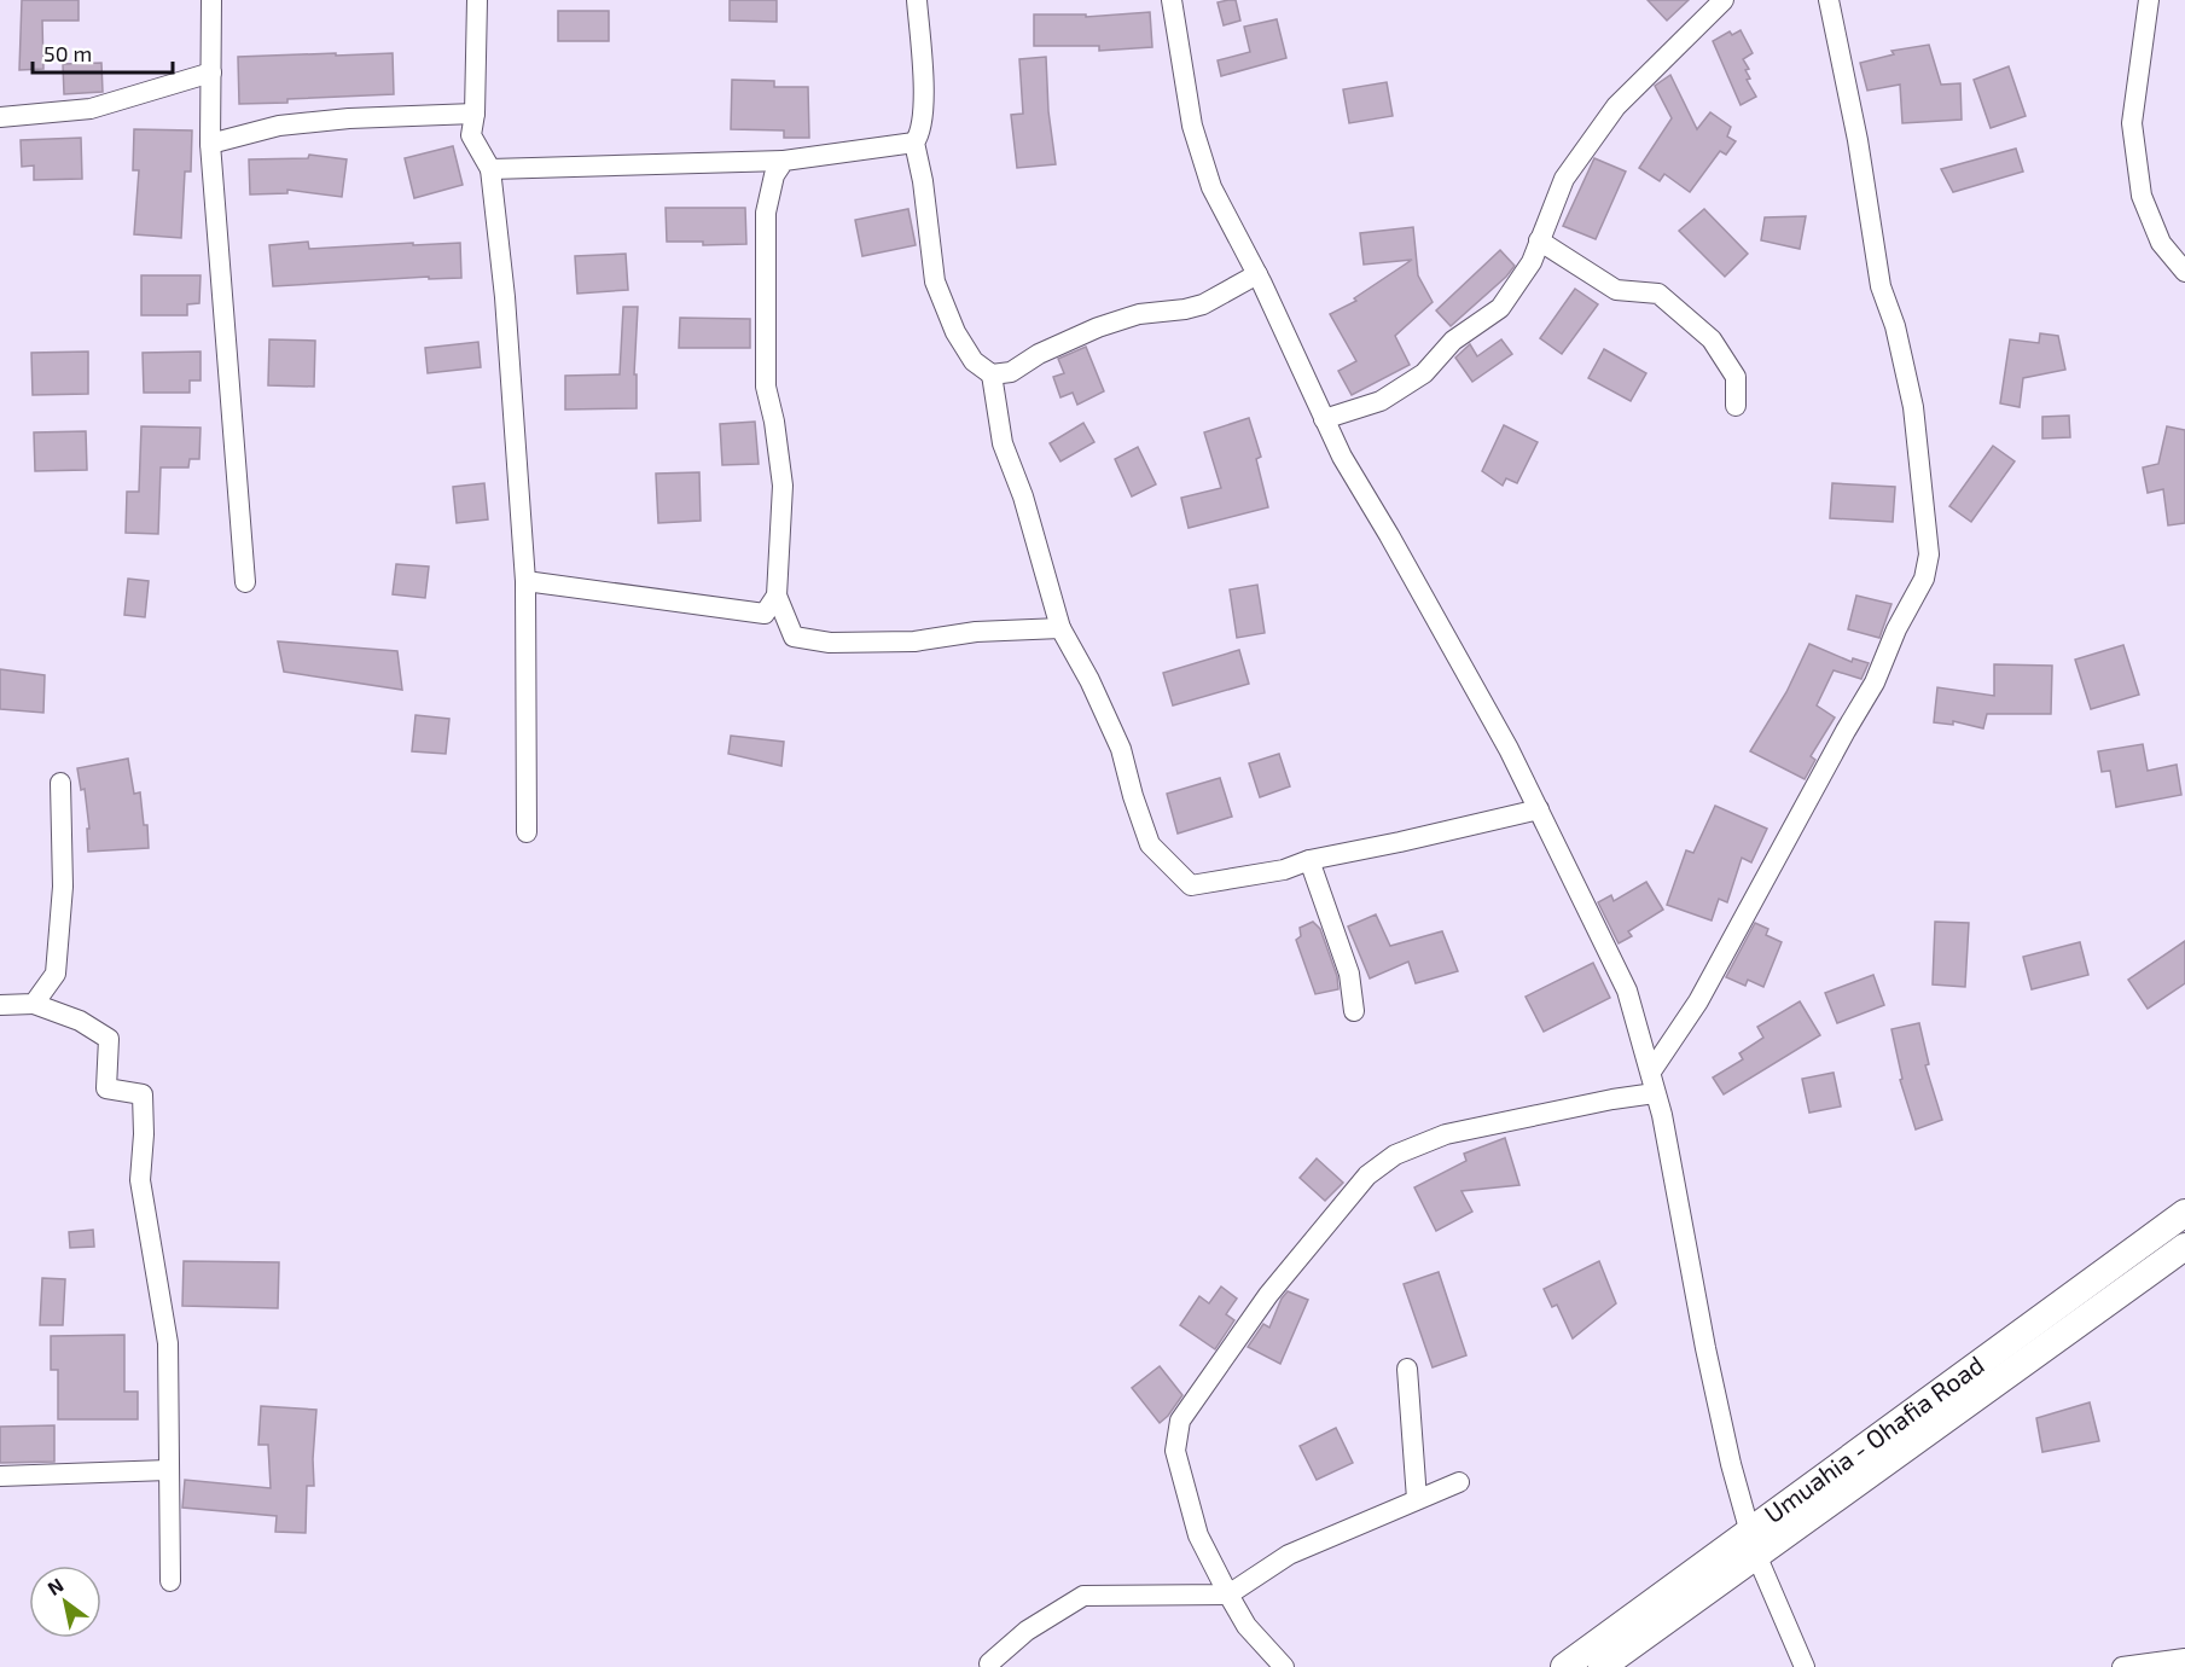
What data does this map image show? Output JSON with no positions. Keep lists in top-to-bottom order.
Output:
{
  "streets": {
    "main road": ["Umuahia - Ohafia Road"]
  },
  "scale_bar": "50 m",
  "north": "top left"
}
